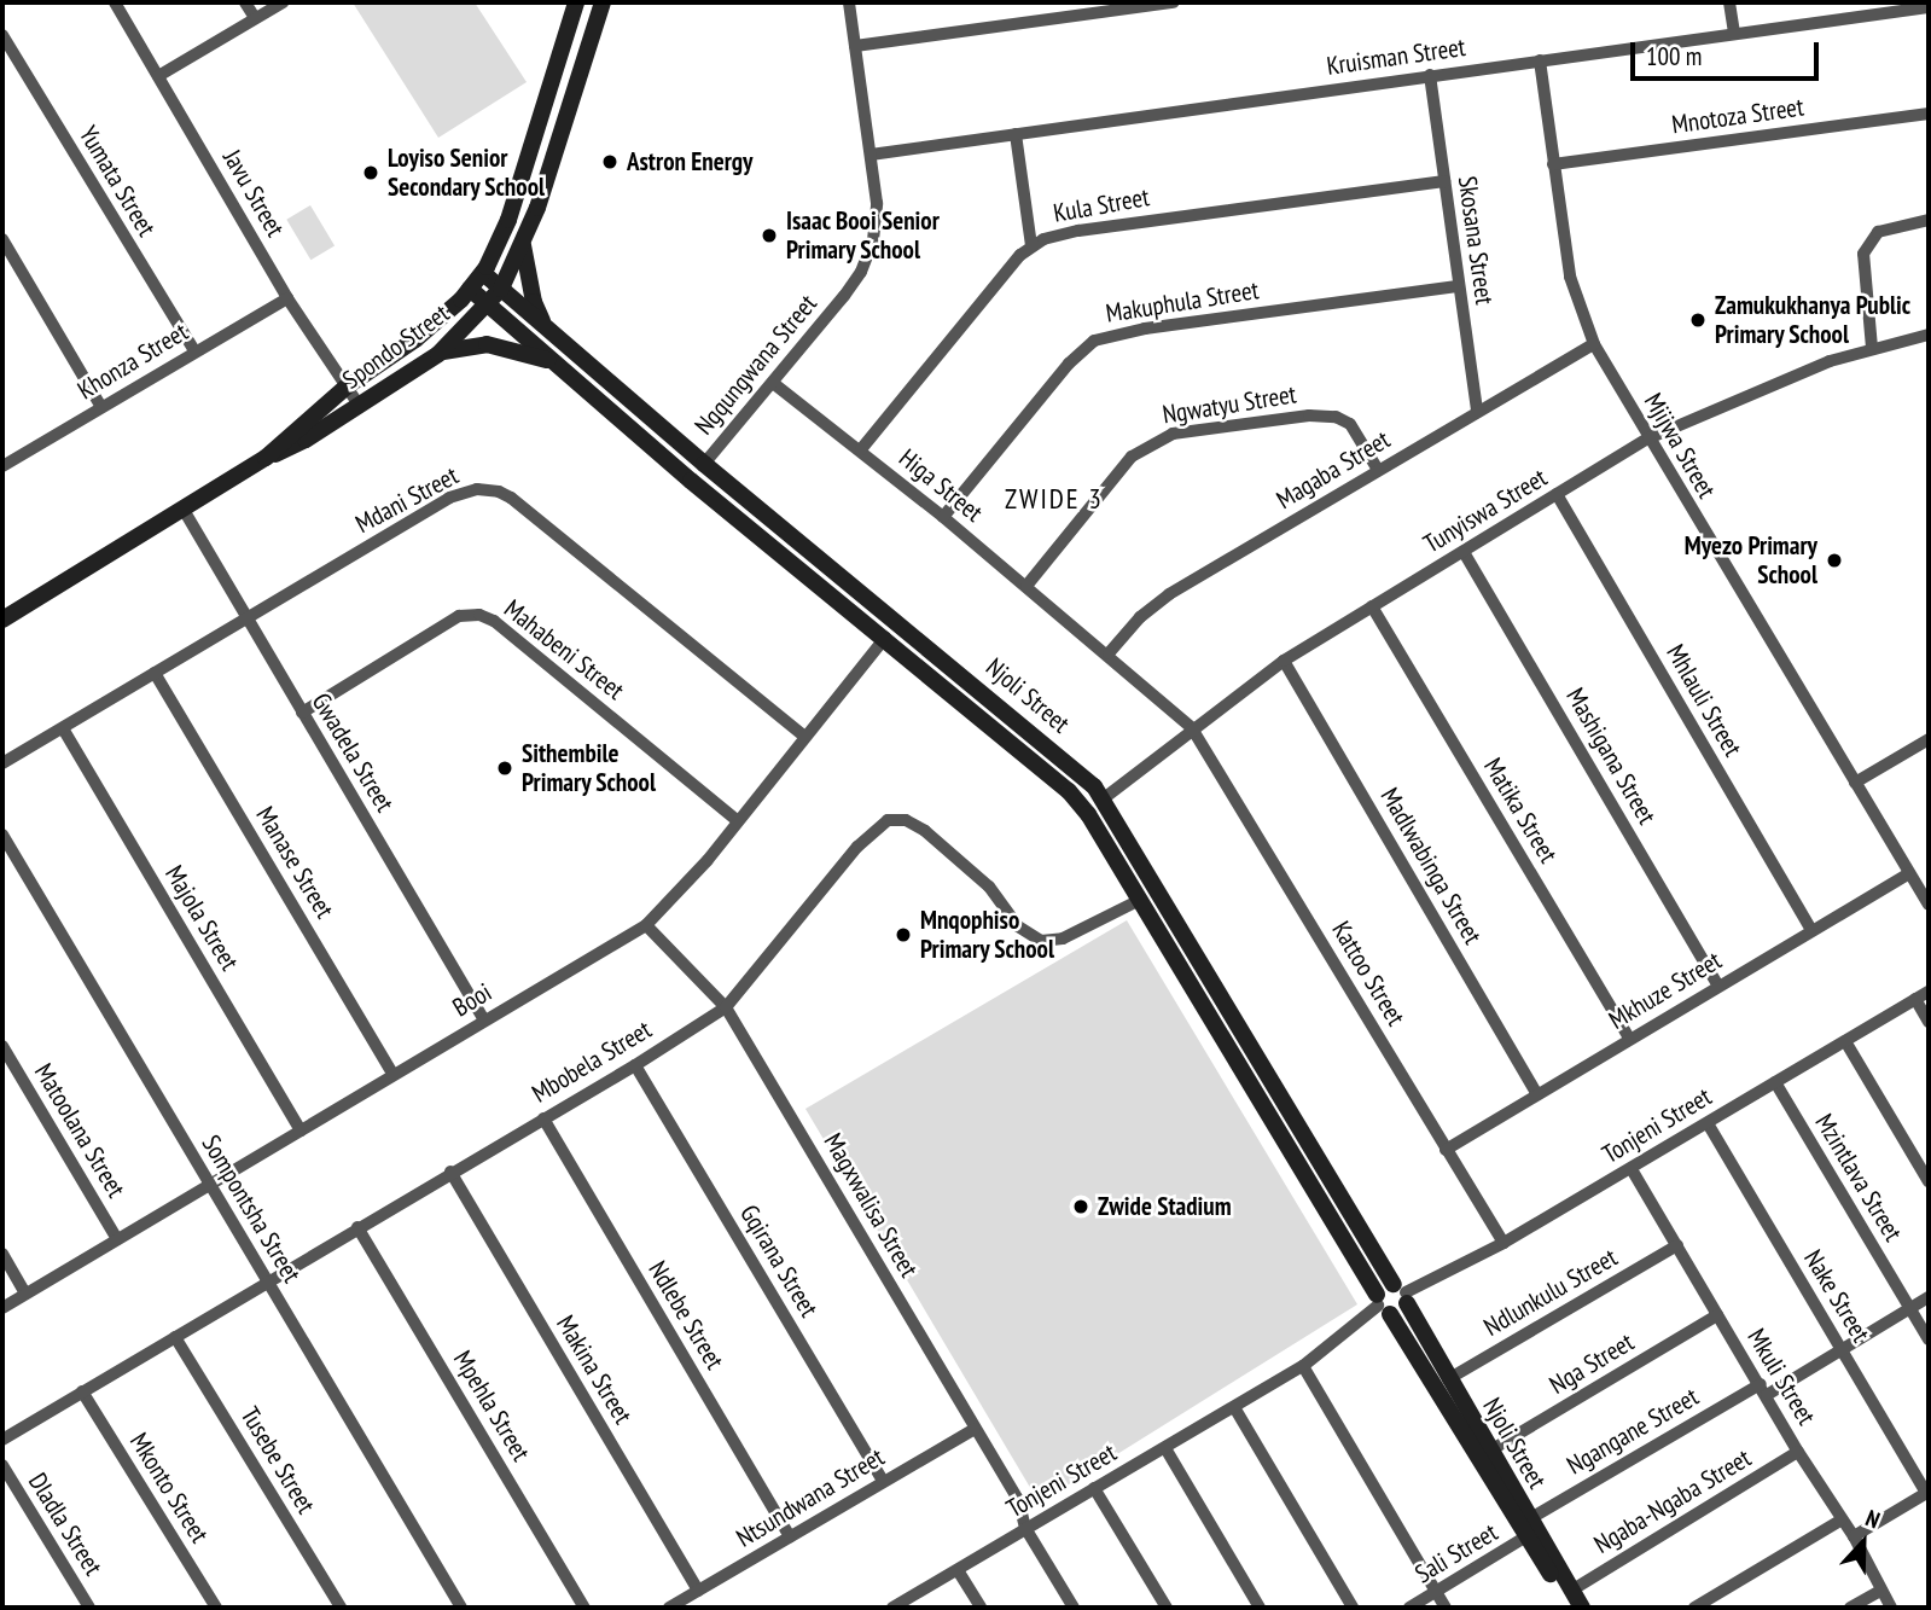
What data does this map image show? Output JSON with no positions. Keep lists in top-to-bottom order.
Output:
{
  "streets": {
    "main road": ["Spondo Street", "Njoli Street"],
    "street": [
      "Kruisman Street",
      "Mnotoza Street",
      "Yumata Street",
      "Javu Street",
      "Kula Street",
      "Skosana Street",
      "Makuphula Street",
      "Khonza Street",
      "Ngqungwana Street",
      "Ngwatyu Street",
      "Mjijwa Street",
      "Magaba Street",
      "Higa Street",
      "Mdani Street",
      "Tunyiswa Street",
      "Mahabeni Street",
      "Mhlauli Street",
      "Gwadela Street",
      "Mashigana Street",
      "Matika Street",
      "Manase Street",
      "Madlwabinga Street",
      "Majola Street",
      "Kattoo Street",
      "Mkhuze Street",
      "Booi",
      "Mbobela Street",
      "Tonjeni Street",
      "Matoolana Street",
      "Mzintlava Street",
      "Magxwalisa Street",
      "Sompontsha Street",
      "Gqirana Street",
      "Ndlunkulu Street",
      "Nake Street",
      "Ndlebe Street",
      "Nga Street",
      "Makina Street",
      "Mkuli Street",
      "Mpehla Street",
      "Ngangane Street",
      "Tusebe Street",
      "Mkonto Street",
      "Ntsundwana Street",
      "Ngaba-Ngaba Street",
      "Dladla Street",
      "Sali Street"
    ]
  },
  "crossings": [
    ["Kruisman Street", "Skosana Street"],
    ["Kruisman Street", "Ngqungwana Street"],
    ["Kruisman Street", "Mjijwa Street"],
    ["Mnotoza Street", "Mjijwa Street"],
    ["Yumata Street", "Khonza Street"],
    ["Javu Street", "Spondo Street"],
    ["Javu Street", "Khonza Street"],
    ["Kula Street", "Skosana Street"],
    ["Kula Street", "Higa Street"],
    ["Skosana Street", "Makuphula Street"],
    ["Skosana Street", "Magaba Street"],
    ["Makuphula Street", "Higa Street"],
    ["Spondo Street", "Njoli Street"],
    ["Spondo Street", "Gwadela Street"],
    ["Ngqungwana Street", "Higa Street"],
    ["Ngqungwana Street", "Njoli Street"],
    ["Ngwatyu Street", "Magaba Street"],
    ["Ngwatyu Street", "Higa Street"],
    ["Mjijwa Street", "Magaba Street"],
    ["Mjijwa Street", "Tunyiswa Street"],
    ["Mjijwa Street", "Mkhuze Street"],
    ["Magaba Street", "Higa Street"],
    ["Higa Street", "Tunyiswa Street"],
    ["Higa Street", "Kattoo Street"],
    ["Mdani Street", "Gwadela Street"],
    ["Mdani Street", "Manase Street"],
    ["Mdani Street", "Majola Street"],
    ["Mdani Street", "Booi"],
    ["Tunyiswa Street", "Njoli Street"],
    ["Tunyiswa Street", "Mhlauli Street"],
    ["Tunyiswa Street", "Mashigana Street"],
    ["Tunyiswa Street", "Matika Street"],
    ["Tunyiswa Street", "Madlwabinga Street"],
    ["Tunyiswa Street", "Kattoo Street"],
    ["Mahabeni Street", "Gwadela Street"],
    ["Mahabeni Street", "Booi"],
    ["Njoli Street", "Booi"],
    ["Njoli Street", "Mbobela Street"],
    ["Njoli Street", "Tonjeni Street"],
    ["Njoli Street", "Ndlunkulu Street"],
    ["Njoli Street", "Nga Street"],
    ["Njoli Street", "Ngangane Street"],
    ["Njoli Street", "Ngaba-Ngaba Street"],
    ["Njoli Street", "Sali Street"],
    ["Mhlauli Street", "Mkhuze Street"],
    ["Gwadela Street", "Booi"],
    ["Mashigana Street", "Mkhuze Street"],
    ["Matika Street", "Mkhuze Street"],
    ["Manase Street", "Booi"],
    ["Madlwabinga Street", "Mkhuze Street"],
    ["Majola Street", "Booi"],
    ["Kattoo Street", "Mkhuze Street"],
    ["Kattoo Street", "Tonjeni Street"],
    ["Booi", "Matoolana Street"],
    ["Booi", "Magxwalisa Street"],
    ["Booi", "Sompontsha Street"],
    ["Mbobela Street", "Magxwalisa Street"],
    ["Mbobela Street", "Sompontsha Street"],
    ["Mbobela Street", "Gqirana Street"],
    ["Mbobela Street", "Ndlebe Street"],
    ["Mbobela Street", "Makina Street"],
    ["Mbobela Street", "Mpehla Street"],
    ["Mbobela Street", "Tusebe Street"],
    ["Mbobela Street", "Mkonto Street"],
    ["Tonjeni Street", "Mzintlava Street"],
    ["Tonjeni Street", "Magxwalisa Street"],
    ["Tonjeni Street", "Nake Street"],
    ["Tonjeni Street", "Mkuli Street"],
    ["Mzintlava Street", "Ngangane Street"],
    ["Magxwalisa Street", "Ntsundwana Street"],
    ["Gqirana Street", "Ntsundwana Street"],
    ["Ndlunkulu Street", "Mkuli Street"],
    ["Nake Street", "Ngangane Street"],
    ["Ndlebe Street", "Ntsundwana Street"],
    ["Nga Street", "Mkuli Street"],
    ["Makina Street", "Ntsundwana Street"],
    ["Mkuli Street", "Ngangane Street"],
    ["Mkuli Street", "Ngaba-Ngaba Street"],
    ["Ngangane Street", "Sali Street"]
  ],
  "districts": ["ZWIDE 3"],
  "places": [
    "Astron Energy",
    "Loyiso Senior Secondary School",
    "Isaac Booi Senior Primary School",
    "Zamukukhanya Public Primary School",
    "Myezo Primary School",
    "Sithembile Primary School",
    "Mnqophiso Primary School",
    "Zwide Stadium"
  ],
  "scale_bar": "100 m",
  "north": "top"
}
